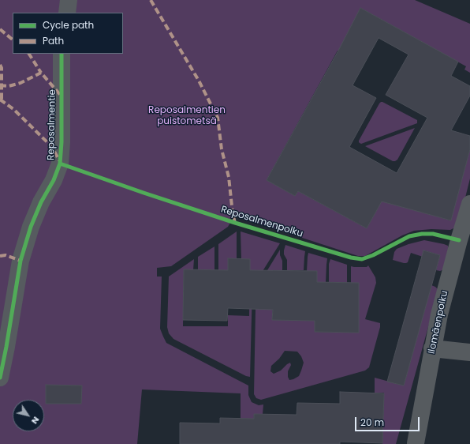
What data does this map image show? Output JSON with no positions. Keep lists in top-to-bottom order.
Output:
{
  "streets": {
    "street": ["Reposalmentie", "Ilomäenpolku"],
    "cycle path": ["Reposalmenpolku"]
  },
  "parks": ["Reposalmentien puistometsä"],
  "legend": ["Cycle path", "Path"],
  "scale_bar": "20 m",
  "north": "bottom right"
}
